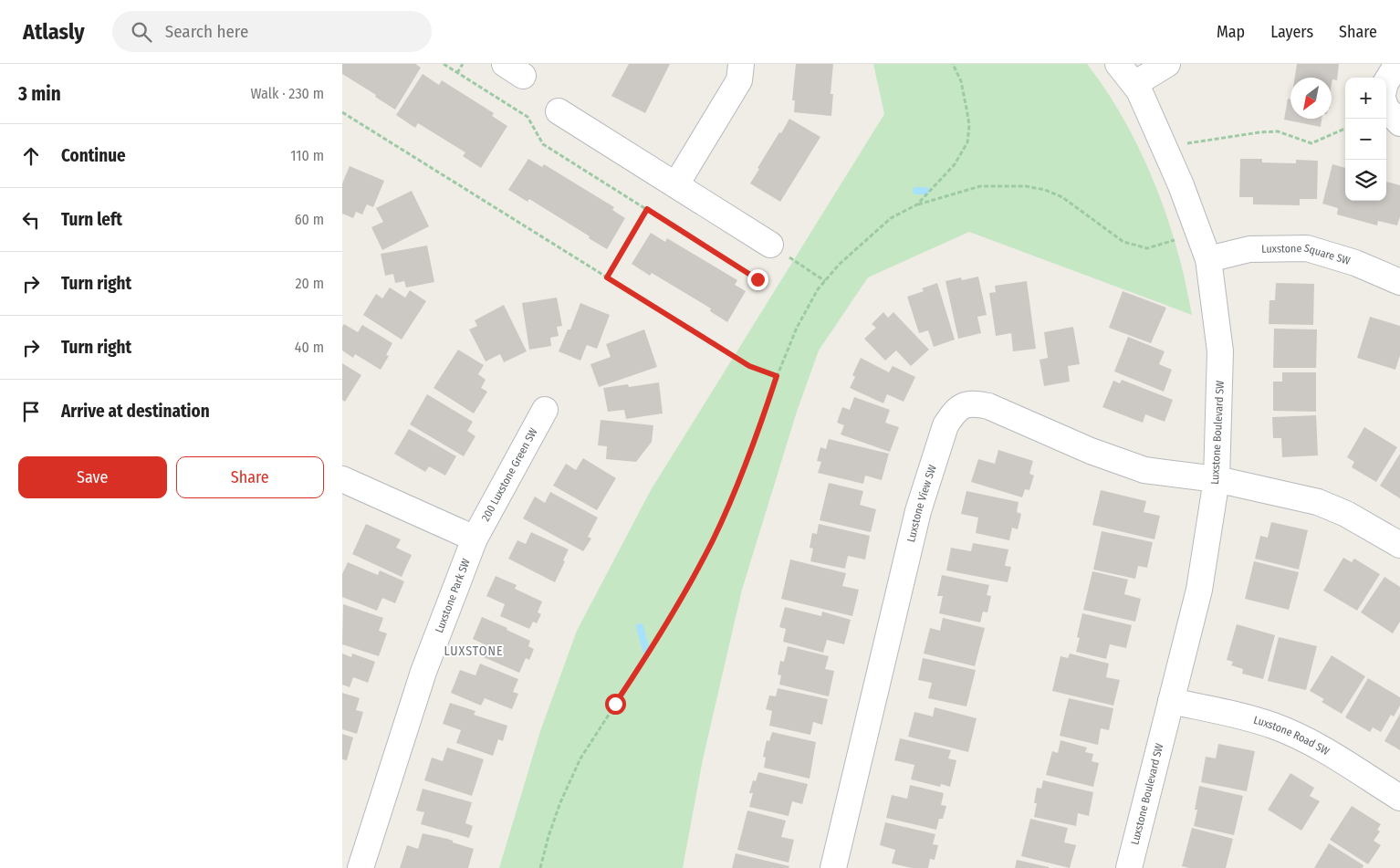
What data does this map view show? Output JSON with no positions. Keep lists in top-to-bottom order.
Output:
{
  "streets": {
    "street": [
      "Luxstone Square SW",
      "Luxstone Boulevard SW",
      "200 Luxstone Green SW",
      "Luxstone View SW",
      "Luxstone Park SW",
      "Luxstone Road SW"
    ]
  },
  "crossings": [
    ["Luxstone Square SW", "Luxstone Boulevard SW"],
    ["Luxstone Boulevard SW", "Luxstone View SW"],
    ["Luxstone Boulevard SW", "Luxstone Road SW"],
    ["200 Luxstone Green SW", "Luxstone Park SW"]
  ],
  "districts": ["LUXSTONE"],
  "north": "bottom left",
  "page": {
    "header": "Atlasly",
    "search": "Search here",
    "nav": ["Map", "Layers", "Share"],
    "heading": ["3 min", "Walk · 230 m"],
    "map_buttons": ["+", "−"],
    "list": [
      ["Continue", "110 m"],
      ["Turn left", "60 m"],
      ["Turn right", "20 m"],
      ["Turn right", "40 m"],
      "Arrive at destination"
    ],
    "buttons": ["Save", "Share"]
  }
}
